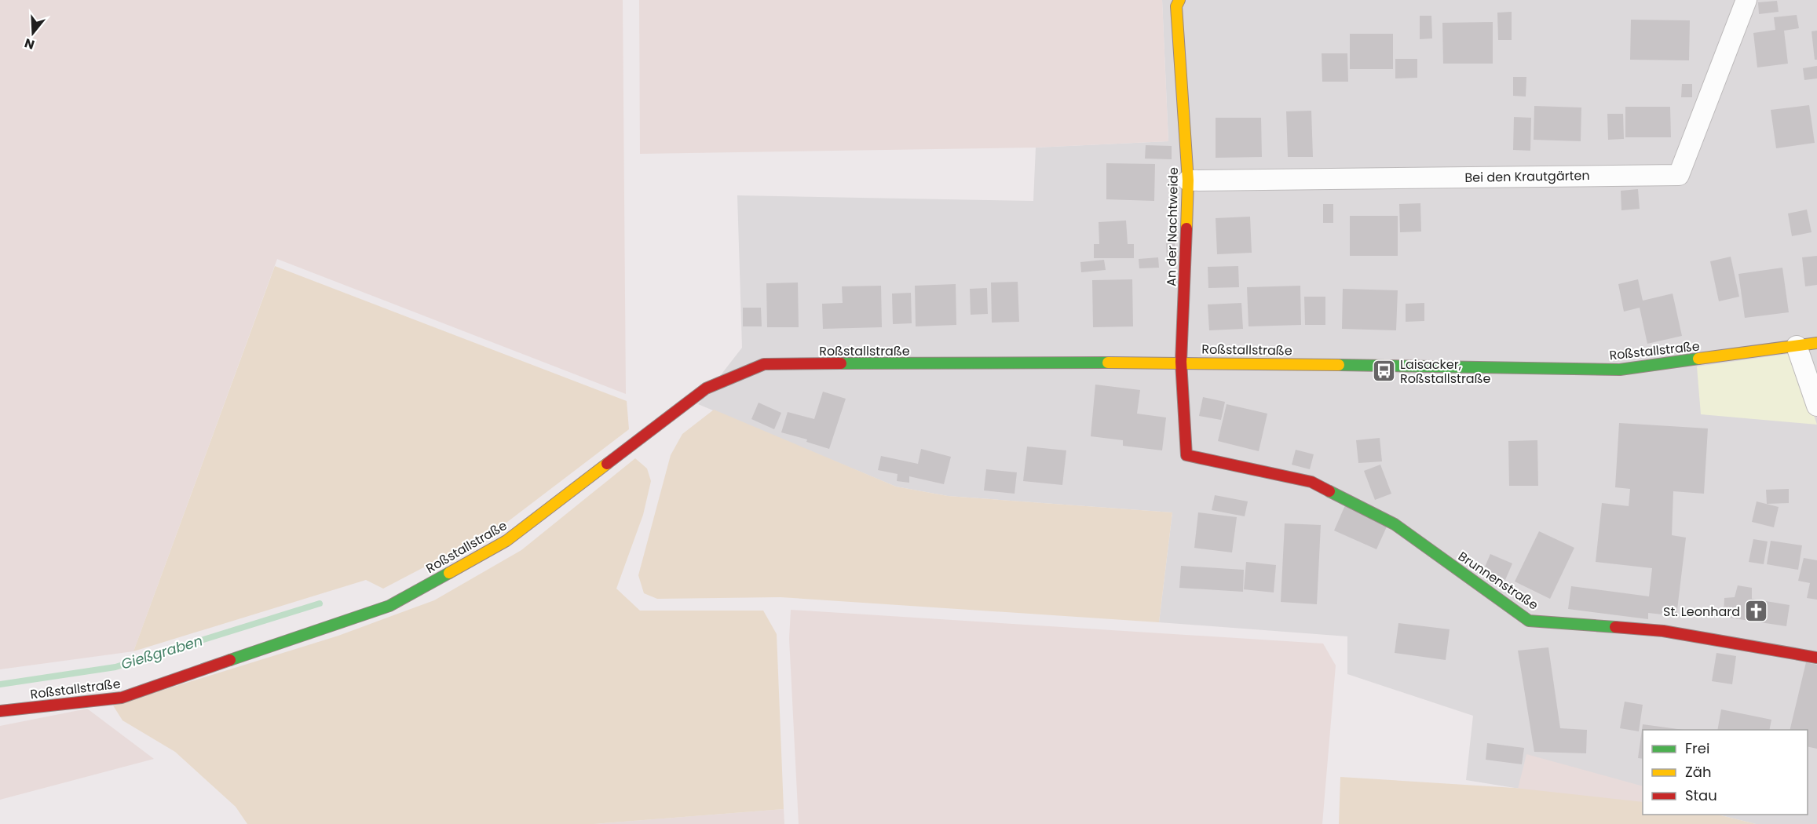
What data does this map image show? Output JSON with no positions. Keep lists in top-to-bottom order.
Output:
{
  "streets": {
    "street": [
      "Bei den Krautgärten",
      "An der Nachtweide",
      "Roßstallstraße",
      "Brunnenstraße"
    ]
  },
  "crossings": [
    ["Bei den Krautgärten", "An der Nachtweide"],
    ["An der Nachtweide", "Roßstallstraße"],
    ["An der Nachtweide", "Brunnenstraße"]
  ],
  "water": ["Gießgraben"],
  "places": {
    "bus stop": ["Laisacker, Roßstallstraße"],
    "church": ["St. Leonhard"]
  },
  "legend": ["Frei", "Zäh", "Stau"],
  "north": "bottom"
}
